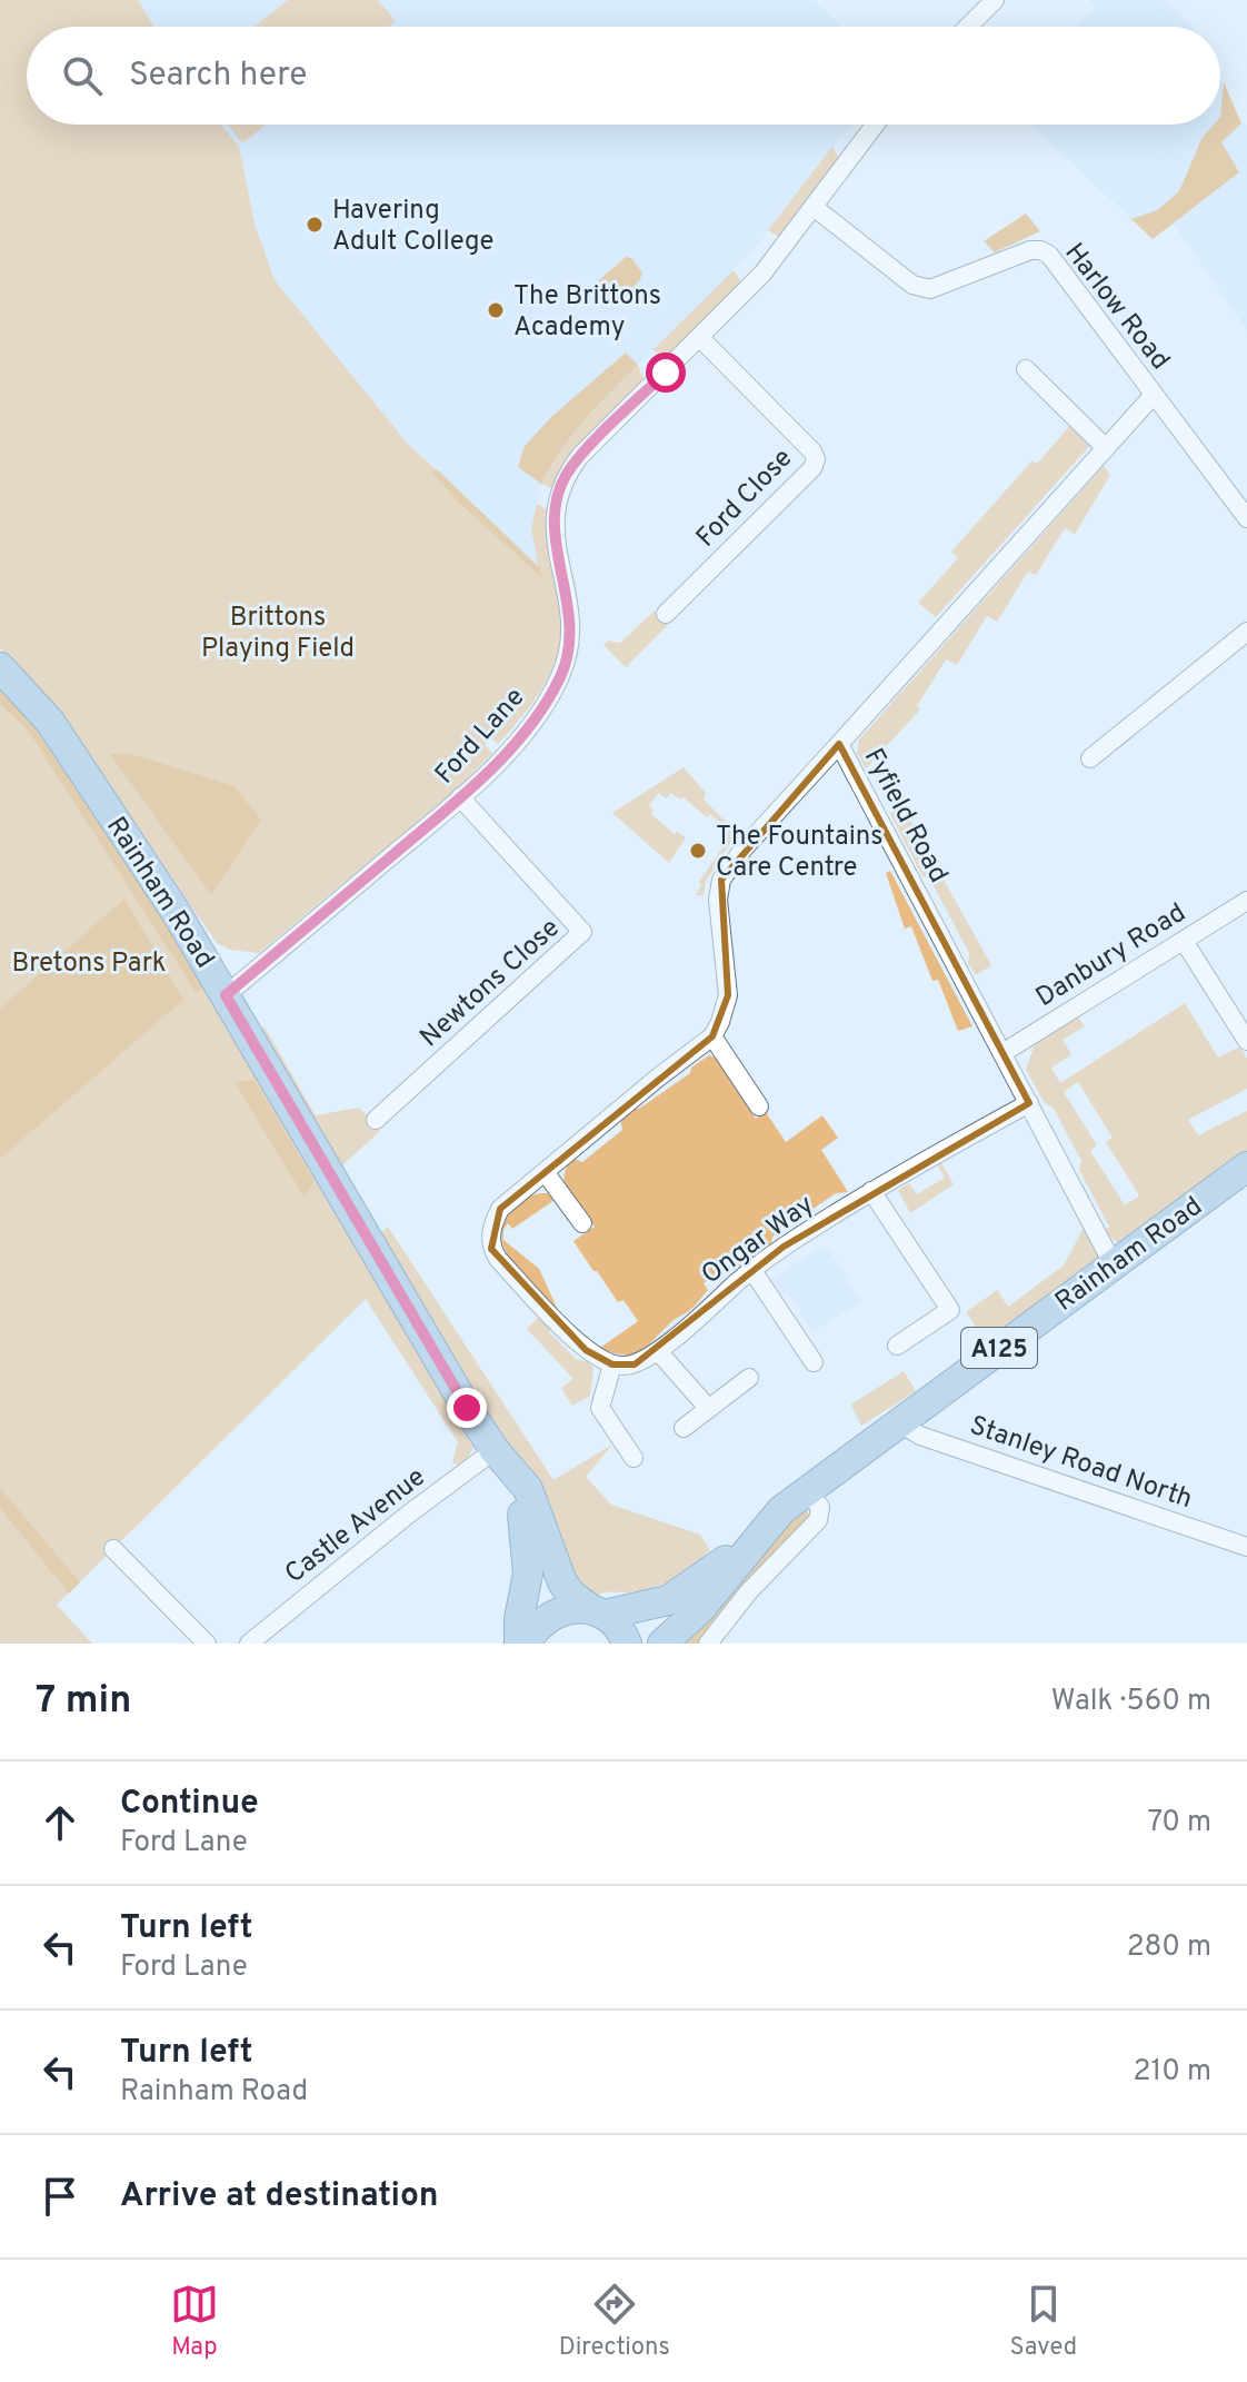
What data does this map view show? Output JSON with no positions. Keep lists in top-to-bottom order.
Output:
{
  "streets": {
    "main road": ["Rainham Road", "A125"],
    "street": [
      "Harlow Road",
      "Ford Close",
      "Ford Lane",
      "Fyfield Road",
      "Danbury Road",
      "Newtons Close",
      "Ongar Way",
      "Stanley Road North",
      "Castle Avenue"
    ]
  },
  "crossings": [
    ["Harlow Road", "Ford Lane"],
    ["Harlow Road", "Fyfield Road"],
    ["Ford Close", "Ford Lane"],
    ["Ford Lane", "Rainham Road"],
    ["Ford Lane", "Newtons Close"],
    ["Fyfield Road", "Rainham Road"],
    ["Fyfield Road", "Danbury Road"],
    ["Fyfield Road", "Ongar Way"],
    ["Rainham Road", "Stanley Road North"],
    ["Rainham Road", "Castle Avenue"]
  ],
  "parks": ["Brittons Playing Field", "Bretons Park"],
  "places": ["Havering Adult College", "The Brittons Academy", "The Fountains Care Centre"],
  "page": {
    "search": "Search here",
    "heading": ["7 min", "Walk · 560 m"],
    "list": [
      ["Continue", "Ford Lane", "70 m"],
      ["Turn left", "Ford Lane", "280 m"],
      ["Turn left", "Rainham Road", "210 m"],
      "Arrive at destination"
    ],
    "nav": ["Map", "Directions", "Saved"]
  }
}
